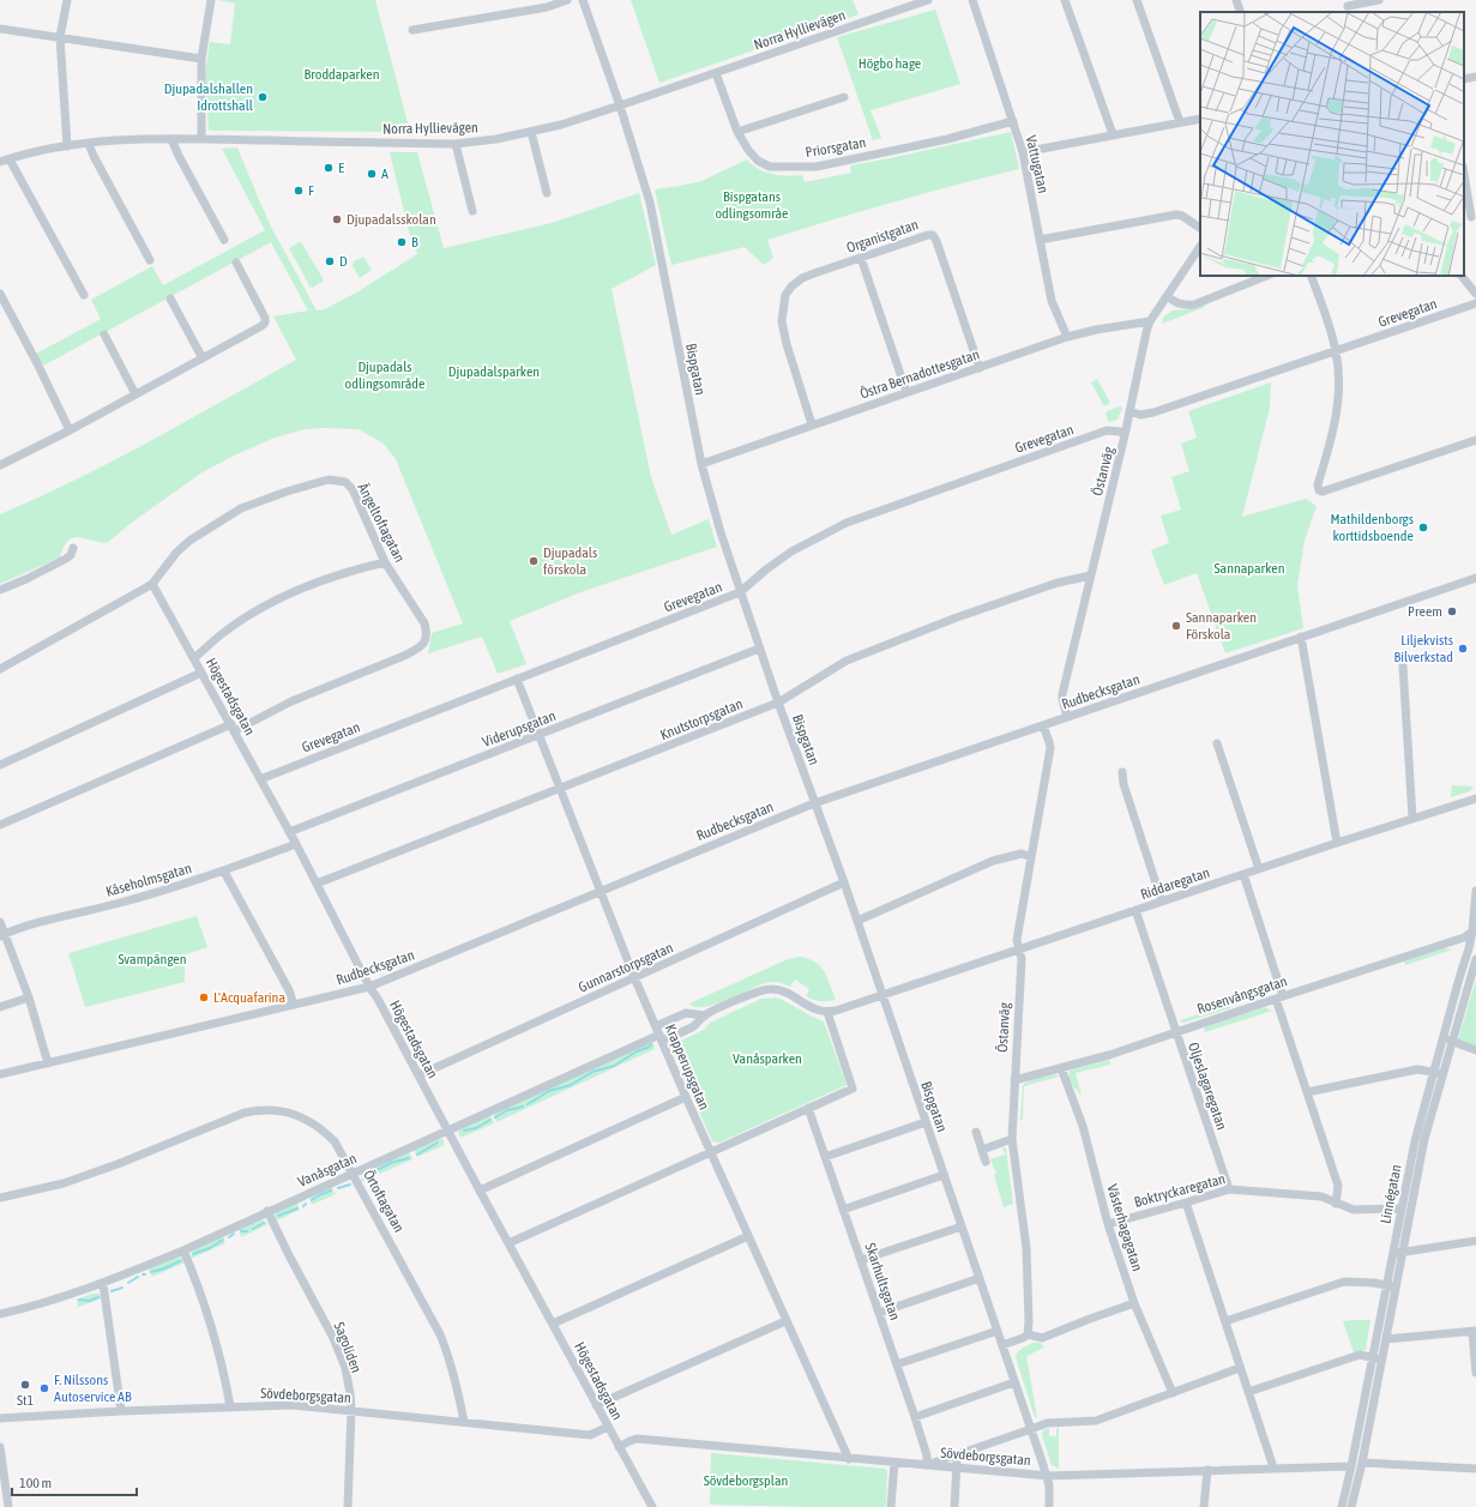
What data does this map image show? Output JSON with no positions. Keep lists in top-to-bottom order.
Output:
{
  "streets": {
    "street": [
      "Norra Hyllievägen",
      "Priorsgatan",
      "Vattugatan",
      "Organistgatan",
      "Grevegatan",
      "Bispgatan",
      "Östra Bernadottesgatan",
      "Östanväg",
      "Ängeltoftagatan",
      "Rudbecksgatan",
      "Högestadsgatan",
      "Knutstorpsgatan",
      "Viderupsgatan",
      "Kåseholmsgatan",
      "Riddaregatan",
      "Gunnarstorpsgatan",
      "Rosenvångsgatan",
      "Krapperupsgatan",
      "Oljeslagaregatan",
      "Vanåsgatan",
      "Boktryckaregatan",
      "Linnégatan",
      "Örtoftagatan",
      "Västerhagagatan",
      "Skarhultsgatan",
      "Sagoliden",
      "Sövdeborgsgatan"
    ]
  },
  "crossings": [
    ["Norra Hyllievägen", "Priorsgatan"],
    ["Norra Hyllievägen", "Bispgatan"],
    ["Priorsgatan", "Vattugatan"],
    ["Vattugatan", "Östra Bernadottesgatan"],
    ["Organistgatan", "Östra Bernadottesgatan"],
    ["Grevegatan", "Bispgatan"],
    ["Grevegatan", "Östanväg"],
    ["Grevegatan", "Högestadsgatan"],
    ["Grevegatan", "Krapperupsgatan"],
    ["Bispgatan", "Östra Bernadottesgatan"],
    ["Bispgatan", "Rudbecksgatan"],
    ["Bispgatan", "Knutstorpsgatan"],
    ["Bispgatan", "Viderupsgatan"],
    ["Bispgatan", "Riddaregatan"],
    ["Bispgatan", "Gunnarstorpsgatan"],
    ["Bispgatan", "Sövdeborgsgatan"],
    ["Östra Bernadottesgatan", "Östanväg"],
    ["Östanväg", "Rudbecksgatan"],
    ["Östanväg", "Knutstorpsgatan"],
    ["Östanväg", "Riddaregatan"],
    ["Östanväg", "Rosenvångsgatan"],
    ["Ängeltoftagatan", "Högestadsgatan"],
    ["Rudbecksgatan", "Högestadsgatan"],
    ["Rudbecksgatan", "Krapperupsgatan"],
    ["Högestadsgatan", "Knutstorpsgatan"],
    ["Högestadsgatan", "Viderupsgatan"],
    ["Högestadsgatan", "Kåseholmsgatan"],
    ["Högestadsgatan", "Gunnarstorpsgatan"],
    ["Högestadsgatan", "Vanåsgatan"],
    ["Högestadsgatan", "Sövdeborgsgatan"],
    ["Knutstorpsgatan", "Krapperupsgatan"],
    ["Viderupsgatan", "Krapperupsgatan"],
    ["Riddaregatan", "Oljeslagaregatan"],
    ["Gunnarstorpsgatan", "Krapperupsgatan"],
    ["Rosenvångsgatan", "Oljeslagaregatan"],
    ["Rosenvångsgatan", "Linnégatan"],
    ["Rosenvångsgatan", "Västerhagagatan"],
    ["Krapperupsgatan", "Vanåsgatan"],
    ["Krapperupsgatan", "Sövdeborgsgatan"],
    ["Oljeslagaregatan", "Boktryckaregatan"],
    ["Vanåsgatan", "Örtoftagatan"],
    ["Vanåsgatan", "Sagoliden"],
    ["Boktryckaregatan", "Linnégatan"],
    ["Boktryckaregatan", "Västerhagagatan"],
    ["Linnégatan", "Sövdeborgsgatan"],
    ["Örtoftagatan", "Sövdeborgsgatan"],
    ["Skarhultsgatan", "Sövdeborgsgatan"],
    ["Sagoliden", "Sövdeborgsgatan"]
  ],
  "parks": [
    "Högbo hage",
    "Broddaparken",
    "Bispgatans odlingsområe",
    "Djupadals odlingsområde",
    "Djupadalsparken",
    "Sannaparken",
    "Svampängen",
    "Vanåsparken",
    "Sövdeborgsplan"
  ],
  "places": [
    "Djupadalshallen Idrottshall",
    "E",
    "A",
    "F",
    "Djupadalsskolan",
    "B",
    "D",
    "Mathildenborgs korttidsboende",
    "Djupadals förskola",
    "Preem",
    "Sannaparken Förskola",
    "Liljekvists Bilverkstad",
    "L'Acquafarina",
    "St1",
    "F. Nilssons Autoservice AB"
  ],
  "scale_bar": "100 m"
}
